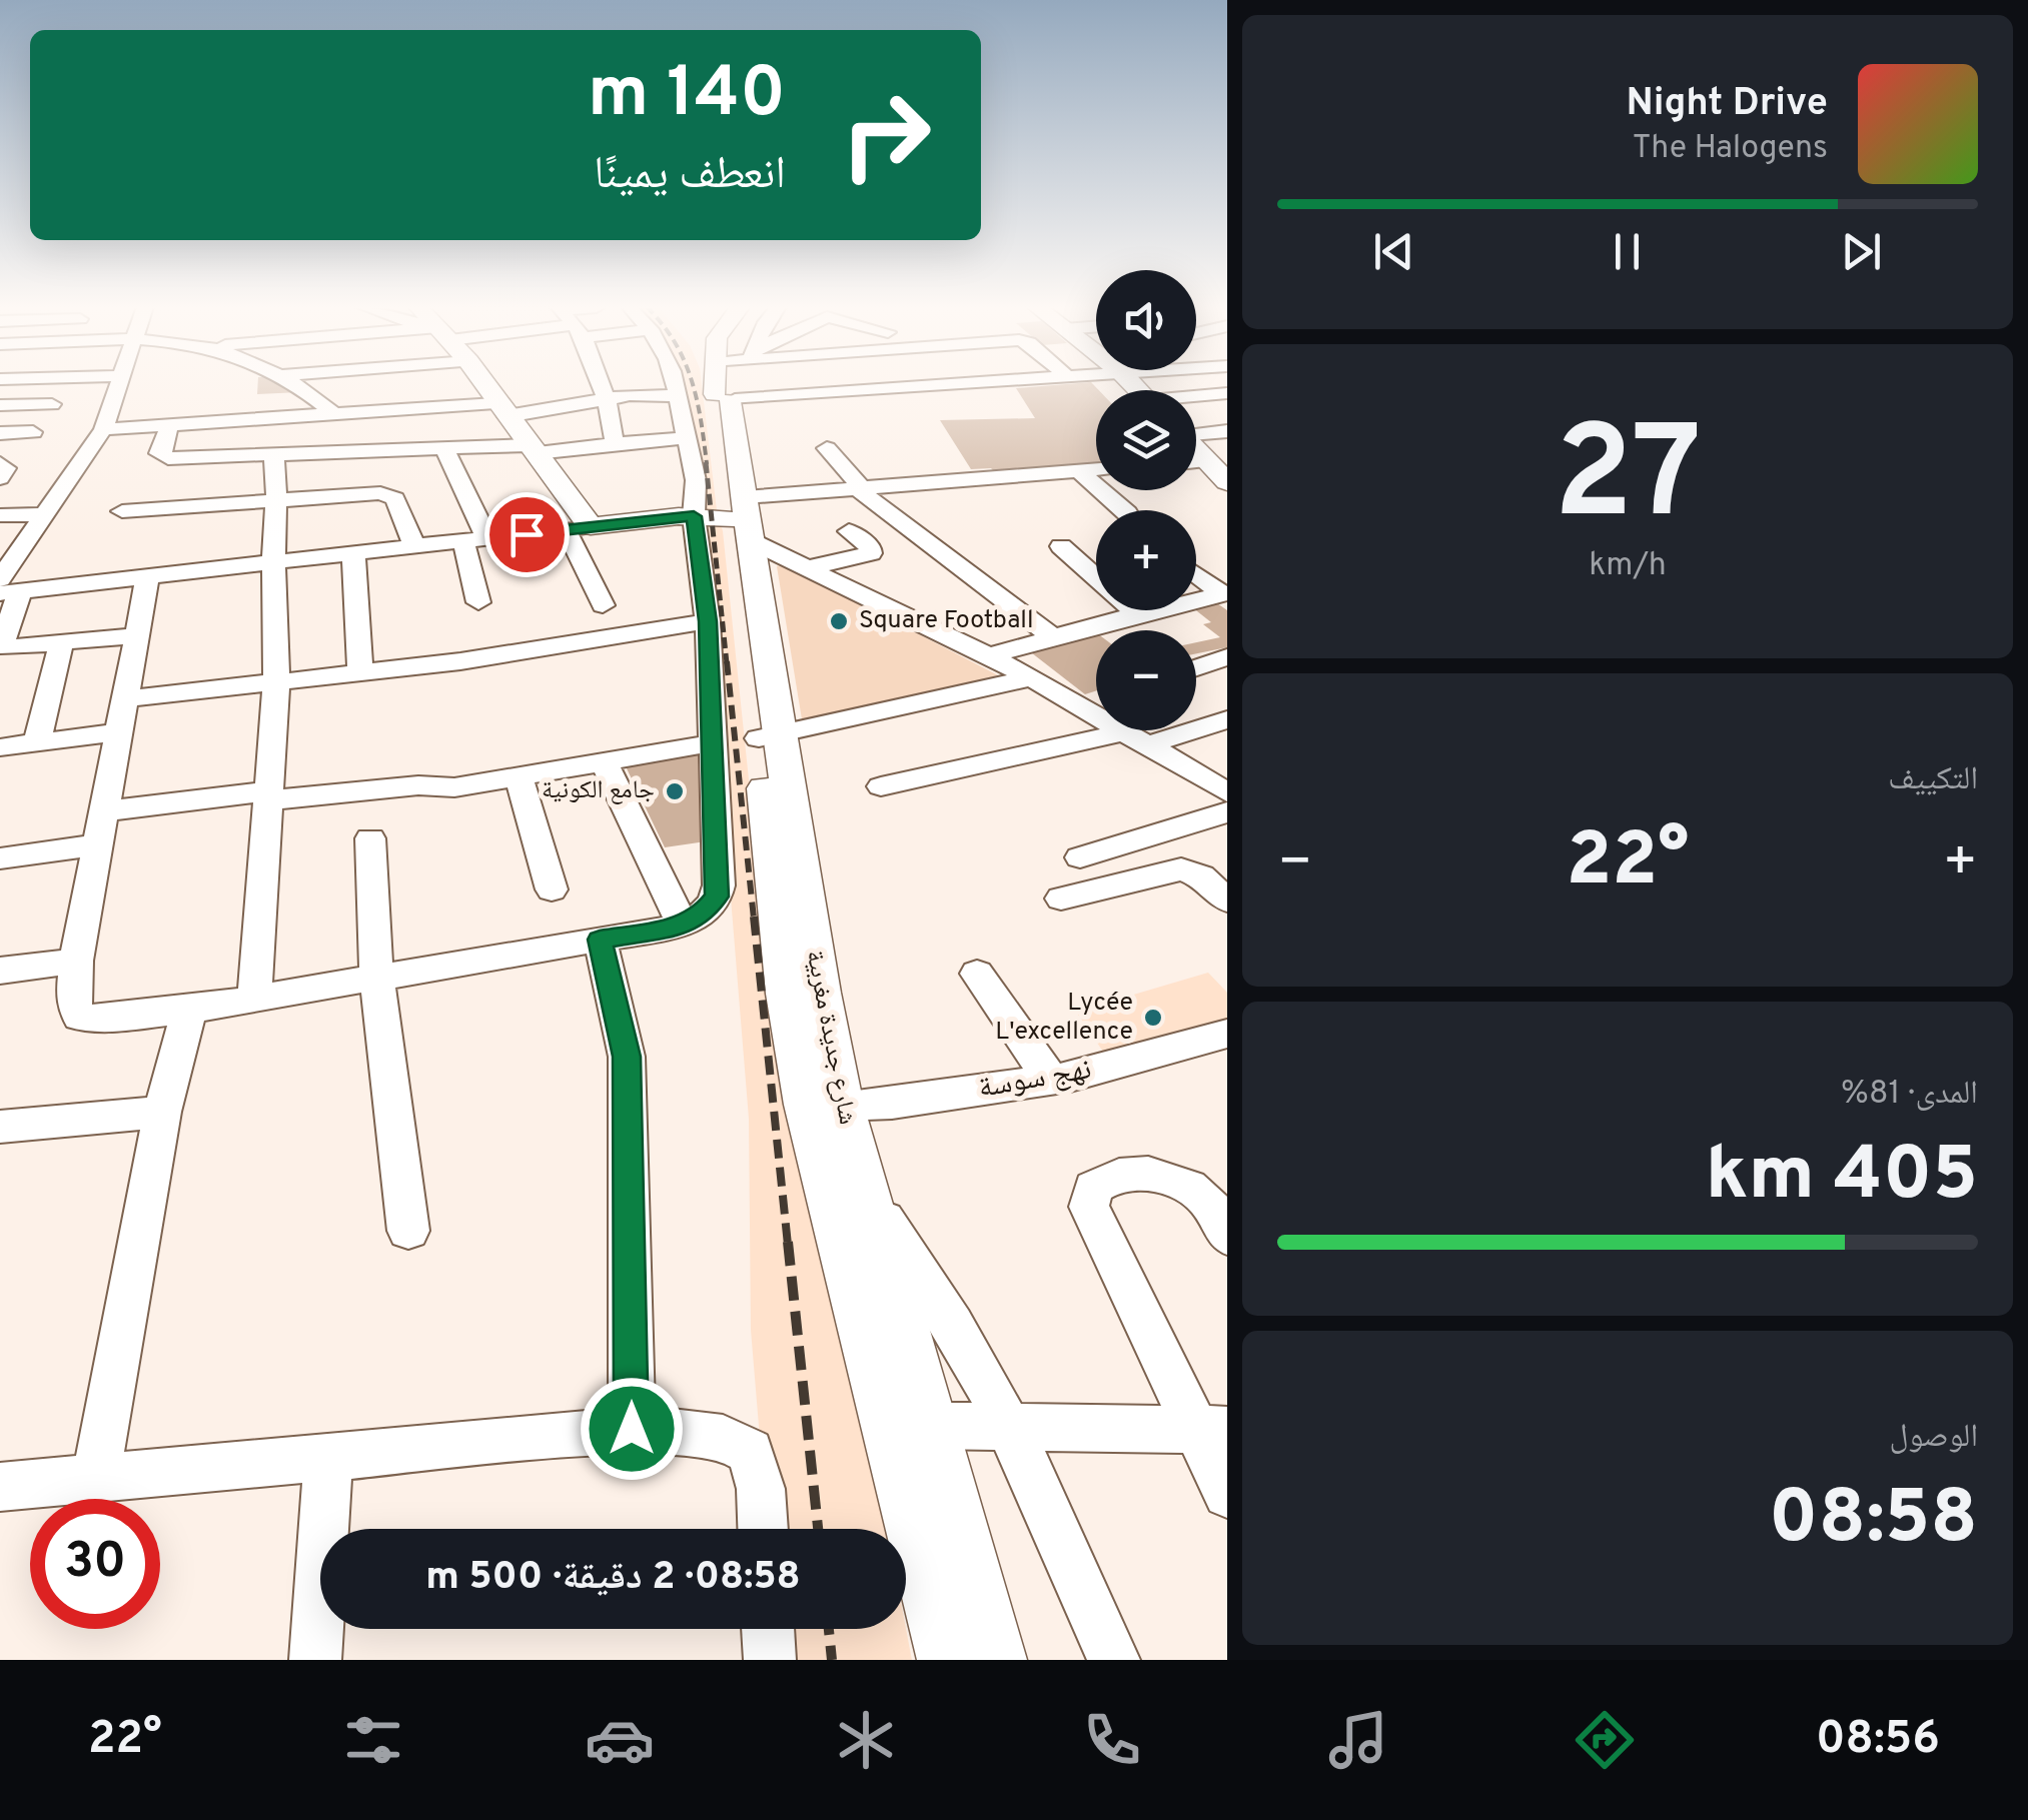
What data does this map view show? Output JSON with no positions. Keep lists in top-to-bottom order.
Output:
{
  "streets": {
    "main road": ["شارع جديدة مغربية"],
    "street": ["نهج سوسة"]
  },
  "crossings": [
    ["شارع جديدة مغربية", "نهج سوسة"]
  ],
  "places": ["Square Football", "جامع الكونية", "Lycée L'excellence"],
  "page": {
    "turn": ["140 m", "انعطف يمينًا"],
    "song": ["Night Drive", "The Halogens"],
    "map_buttons": ["+", "−"],
    "tile": [
      ["27", "km/h"],
      "التكييف",
      ["المدى · 81%", "405 km"],
      ["الوصول", "08:58"]
    ],
    "heat": ["−", "22°", "+"],
    "limit": "30",
    "trip": "08:58 · 2 دقيقة · 500 m",
    "tabs": ["08:56", "22°"]
  }
}
